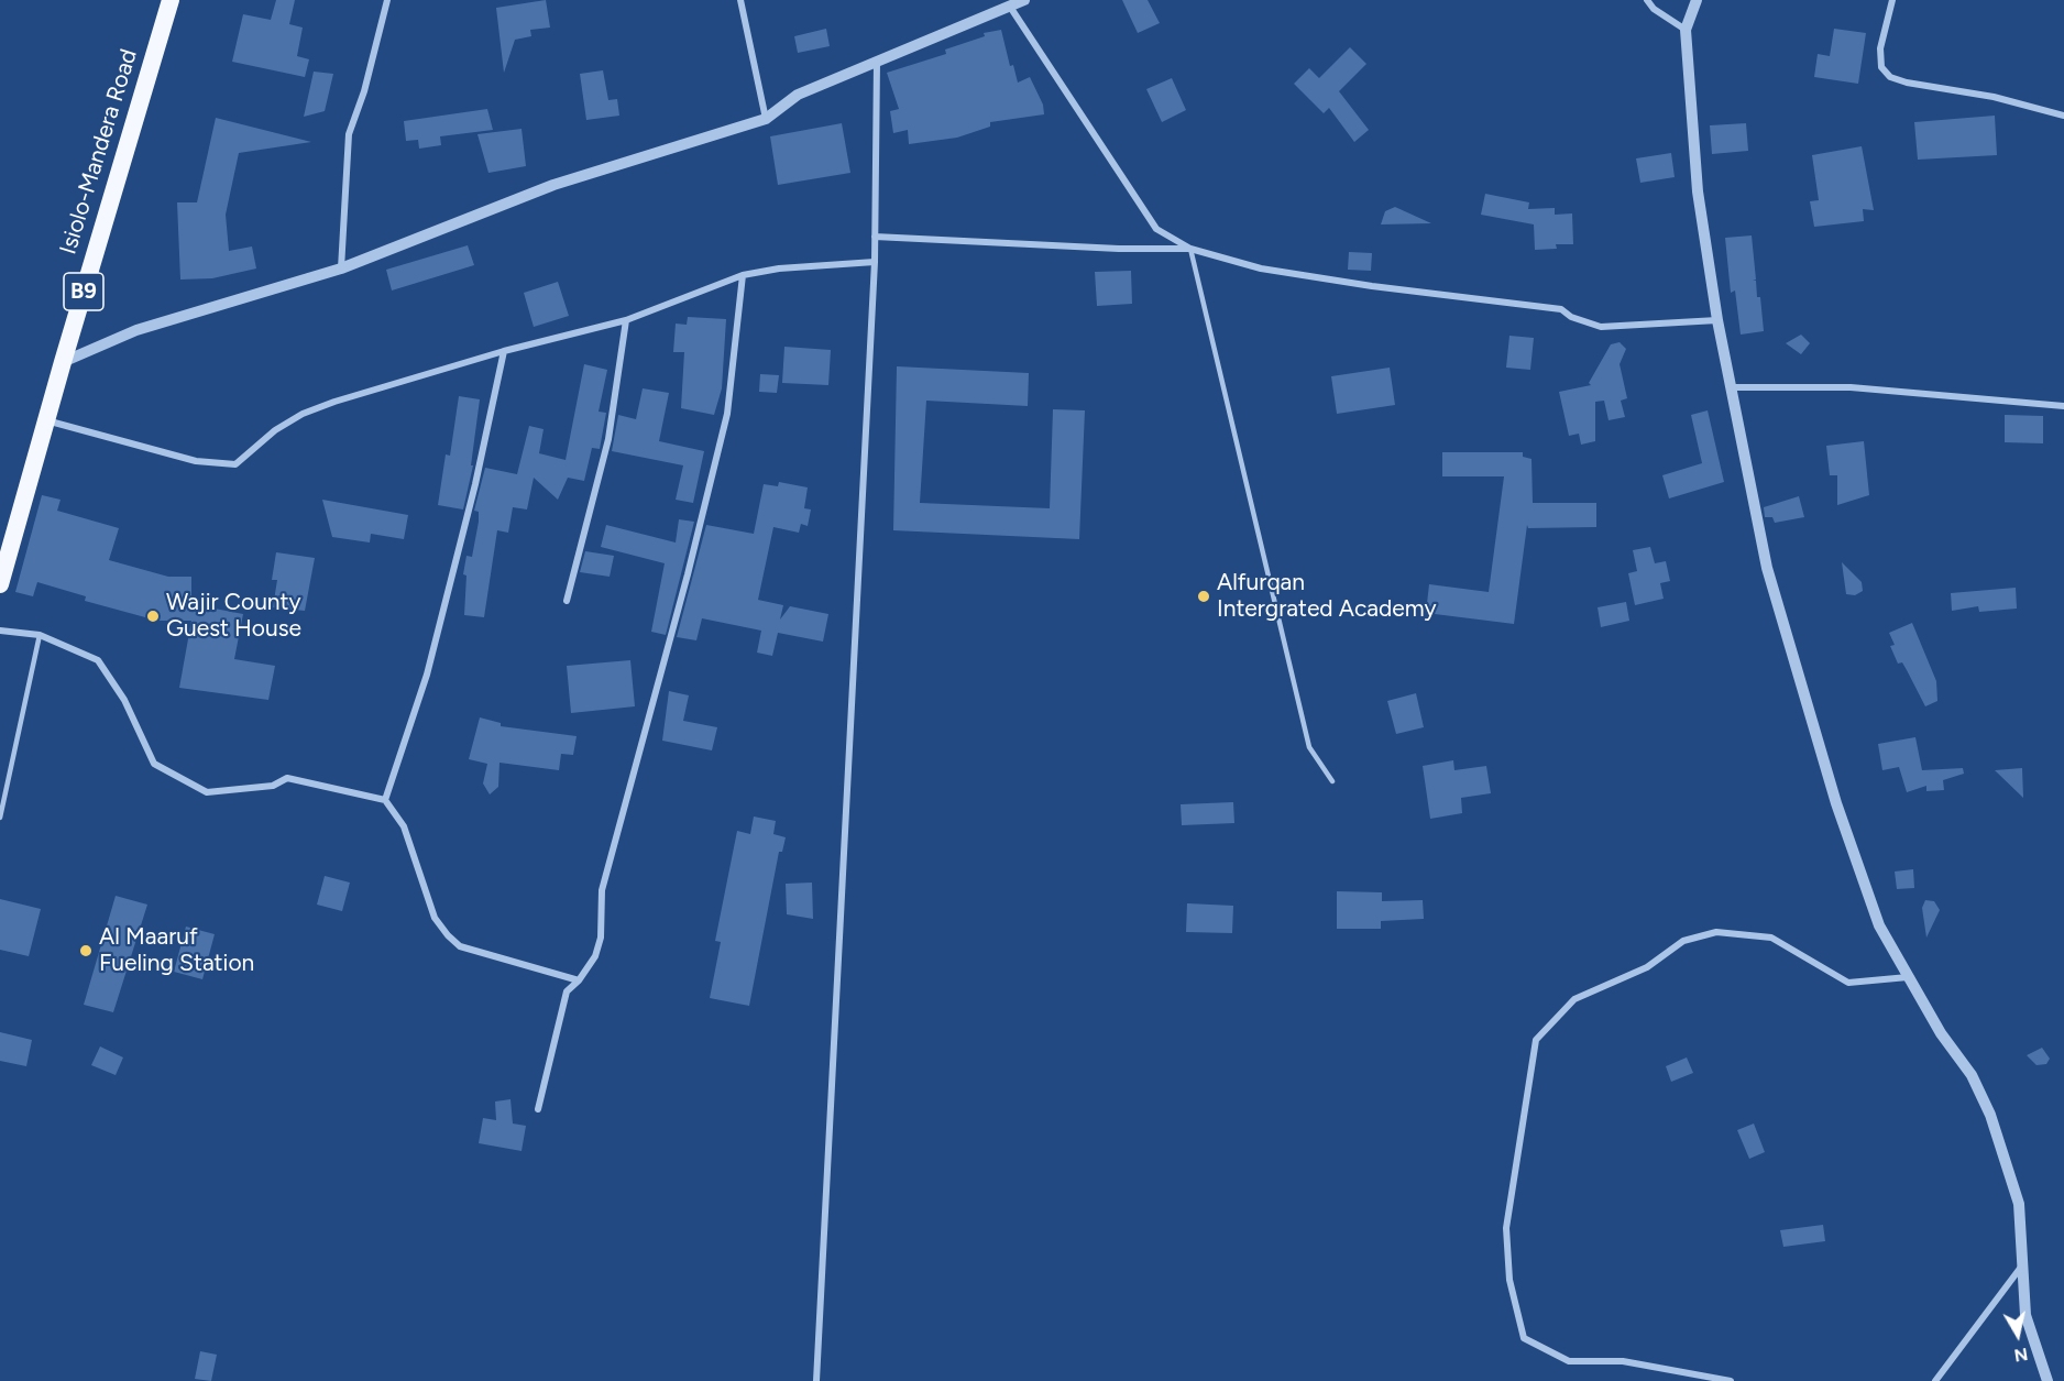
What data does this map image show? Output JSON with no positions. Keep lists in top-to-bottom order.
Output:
{
  "streets": {
    "highway": ["Isiolo-Mandera Road", "B9"]
  },
  "places": ["Alfurqan Intergrated Academy", "Wajir County Guest House", "Al Maaruf Fueling Station"],
  "north": "bottom"
}
